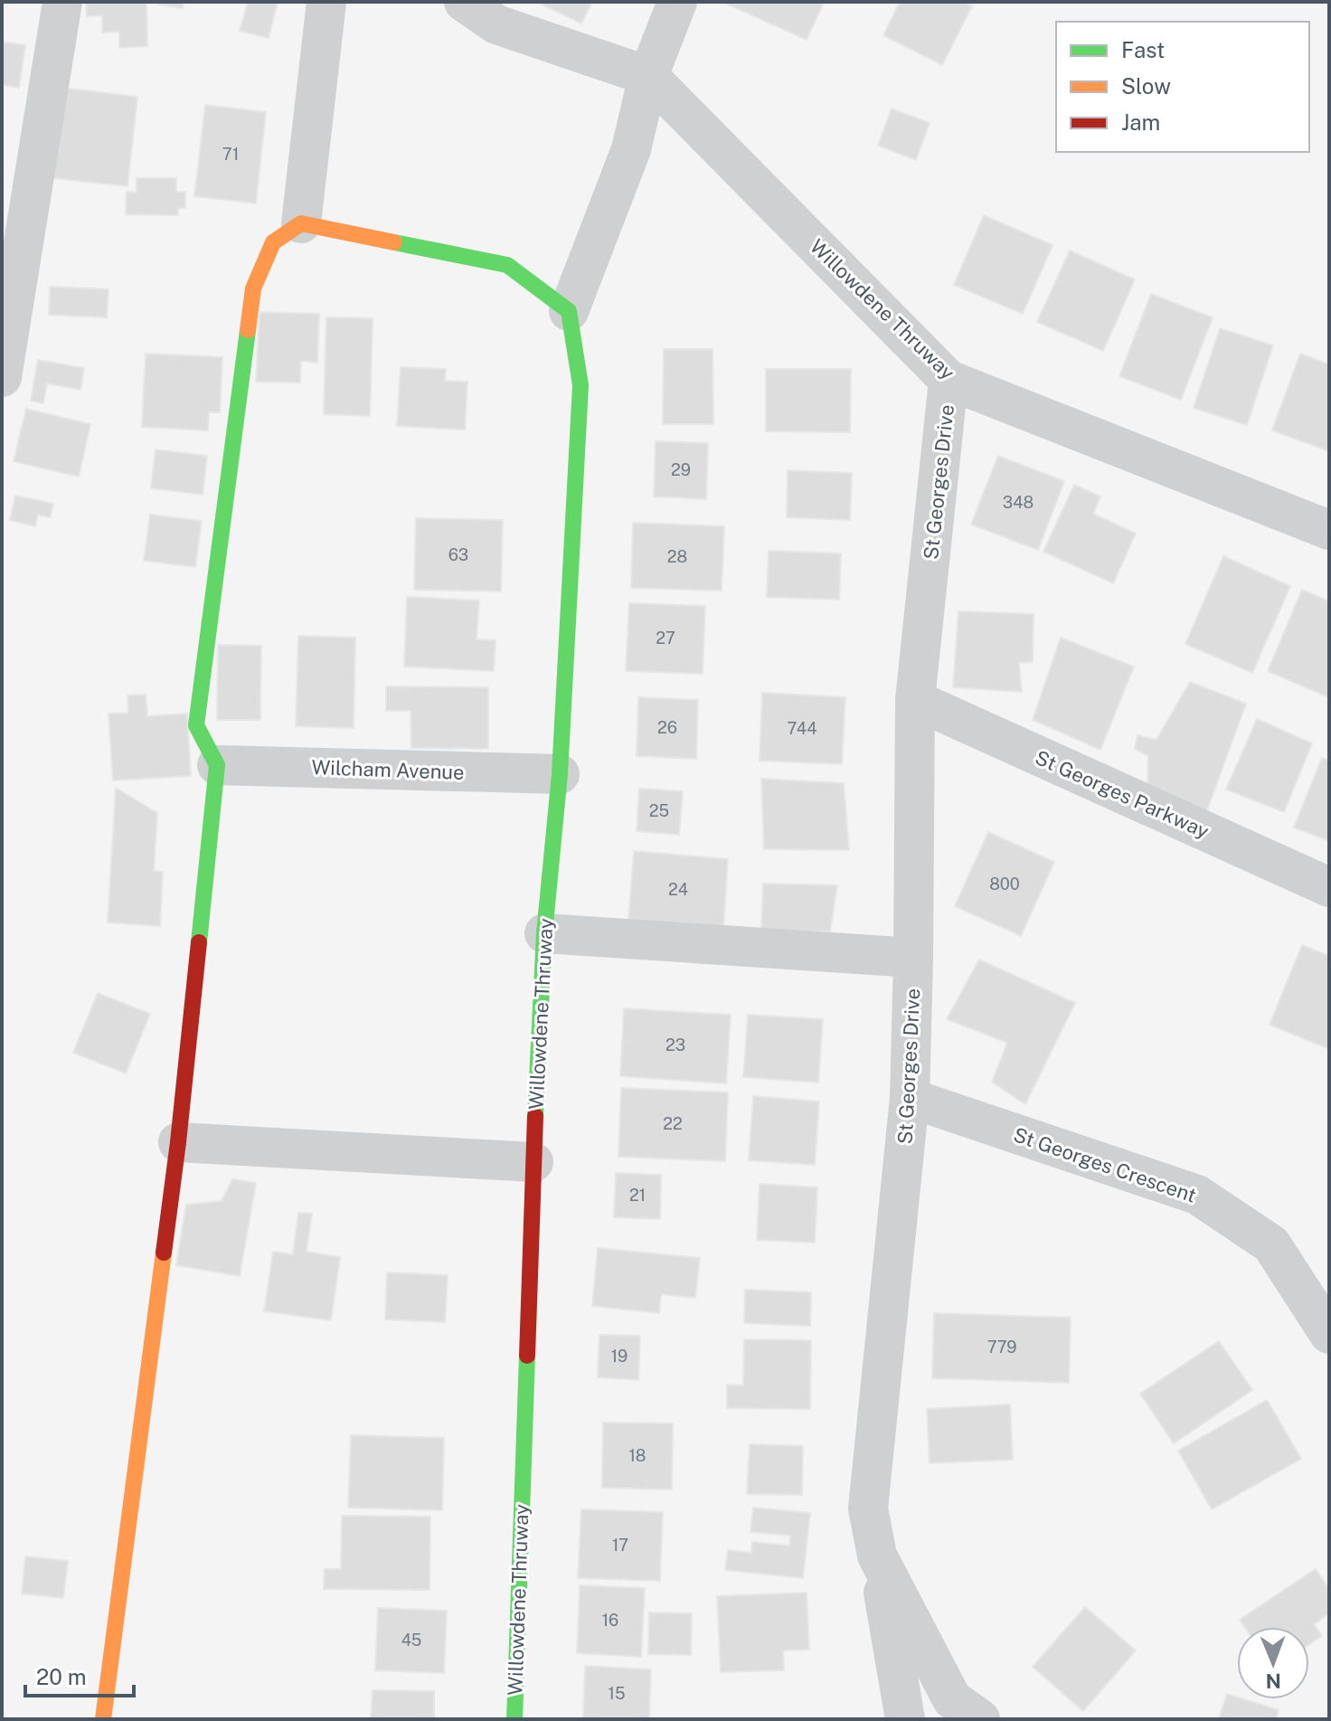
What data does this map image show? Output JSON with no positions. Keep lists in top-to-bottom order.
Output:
{
  "streets": {
    "street": [
      "Willowdene Thruway",
      "St Georges Drive",
      "Wilcham Avenue",
      "St Georges Parkway",
      "St Georges Crescent"
    ]
  },
  "crossings": [
    ["Willowdene Thruway", "St Georges Drive"],
    ["Willowdene Thruway", "Wilcham Avenue"],
    ["St Georges Drive", "St Georges Parkway"],
    ["St Georges Drive", "St Georges Crescent"]
  ],
  "house_numbers": [
    "71",
    "29",
    "348",
    "63",
    "28",
    "27",
    "26",
    "744",
    "25",
    "800",
    "24",
    "23",
    "22",
    "21",
    "779",
    "19",
    "18",
    "17",
    "16",
    "45",
    "15"
  ],
  "legend": ["Fast", "Slow", "Jam"],
  "scale_bar": "20 m",
  "north": "bottom"
}
